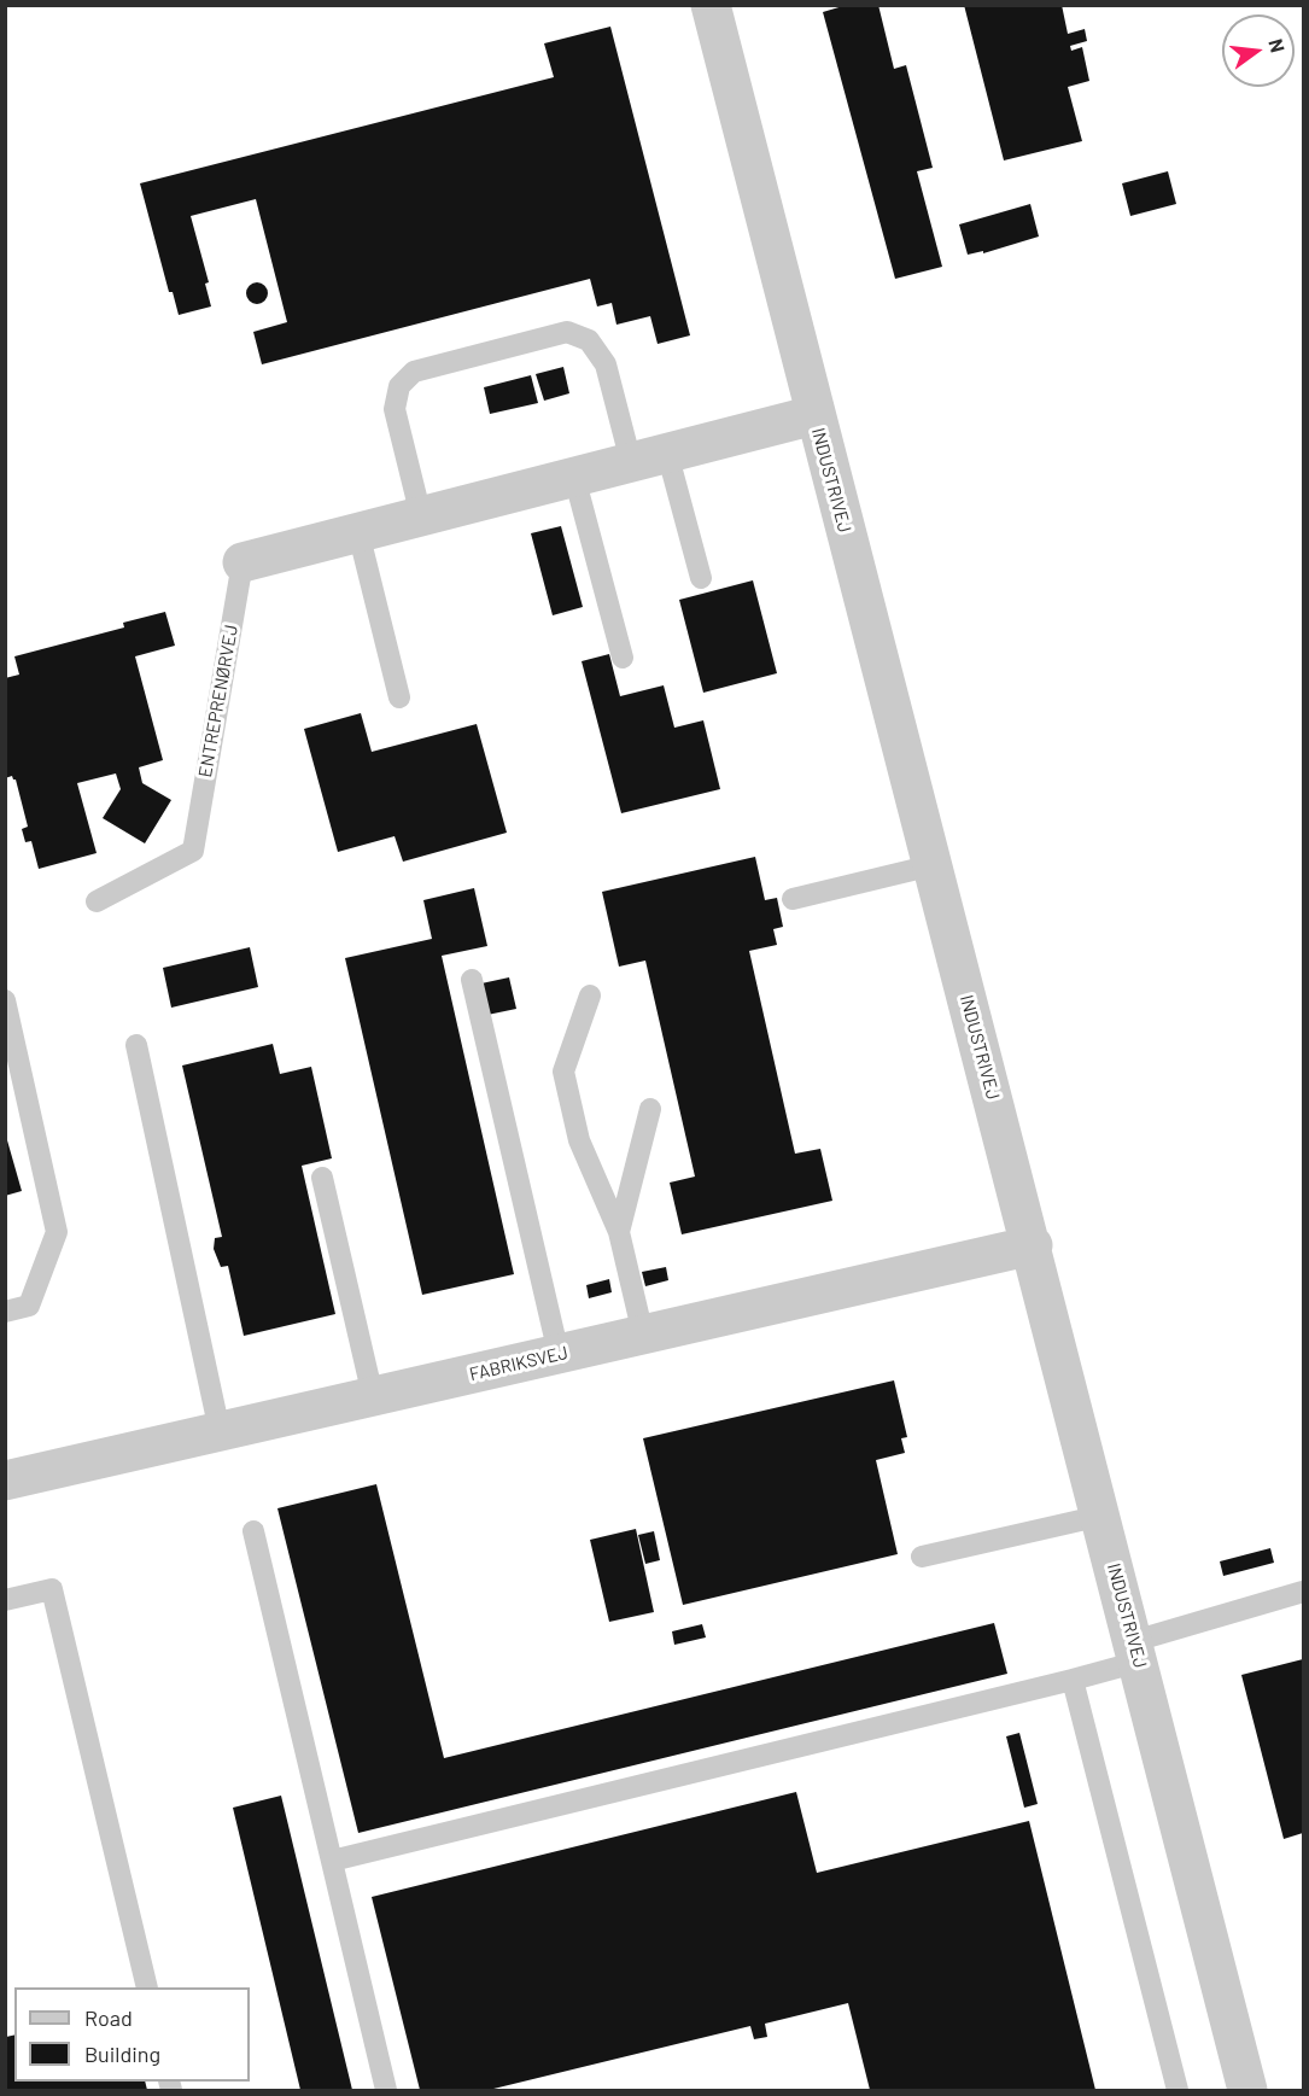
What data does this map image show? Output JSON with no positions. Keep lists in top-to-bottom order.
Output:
{
  "streets": {
    "street": ["INDUSTRIVEJ", "ENTREPRENØRVEJ", "FABRIKSVEJ"]
  },
  "crossings": [
    ["INDUSTRIVEJ", "ENTREPRENØRVEJ"],
    ["INDUSTRIVEJ", "FABRIKSVEJ"]
  ],
  "legend": ["Road", "Building"],
  "north": "right"
}
